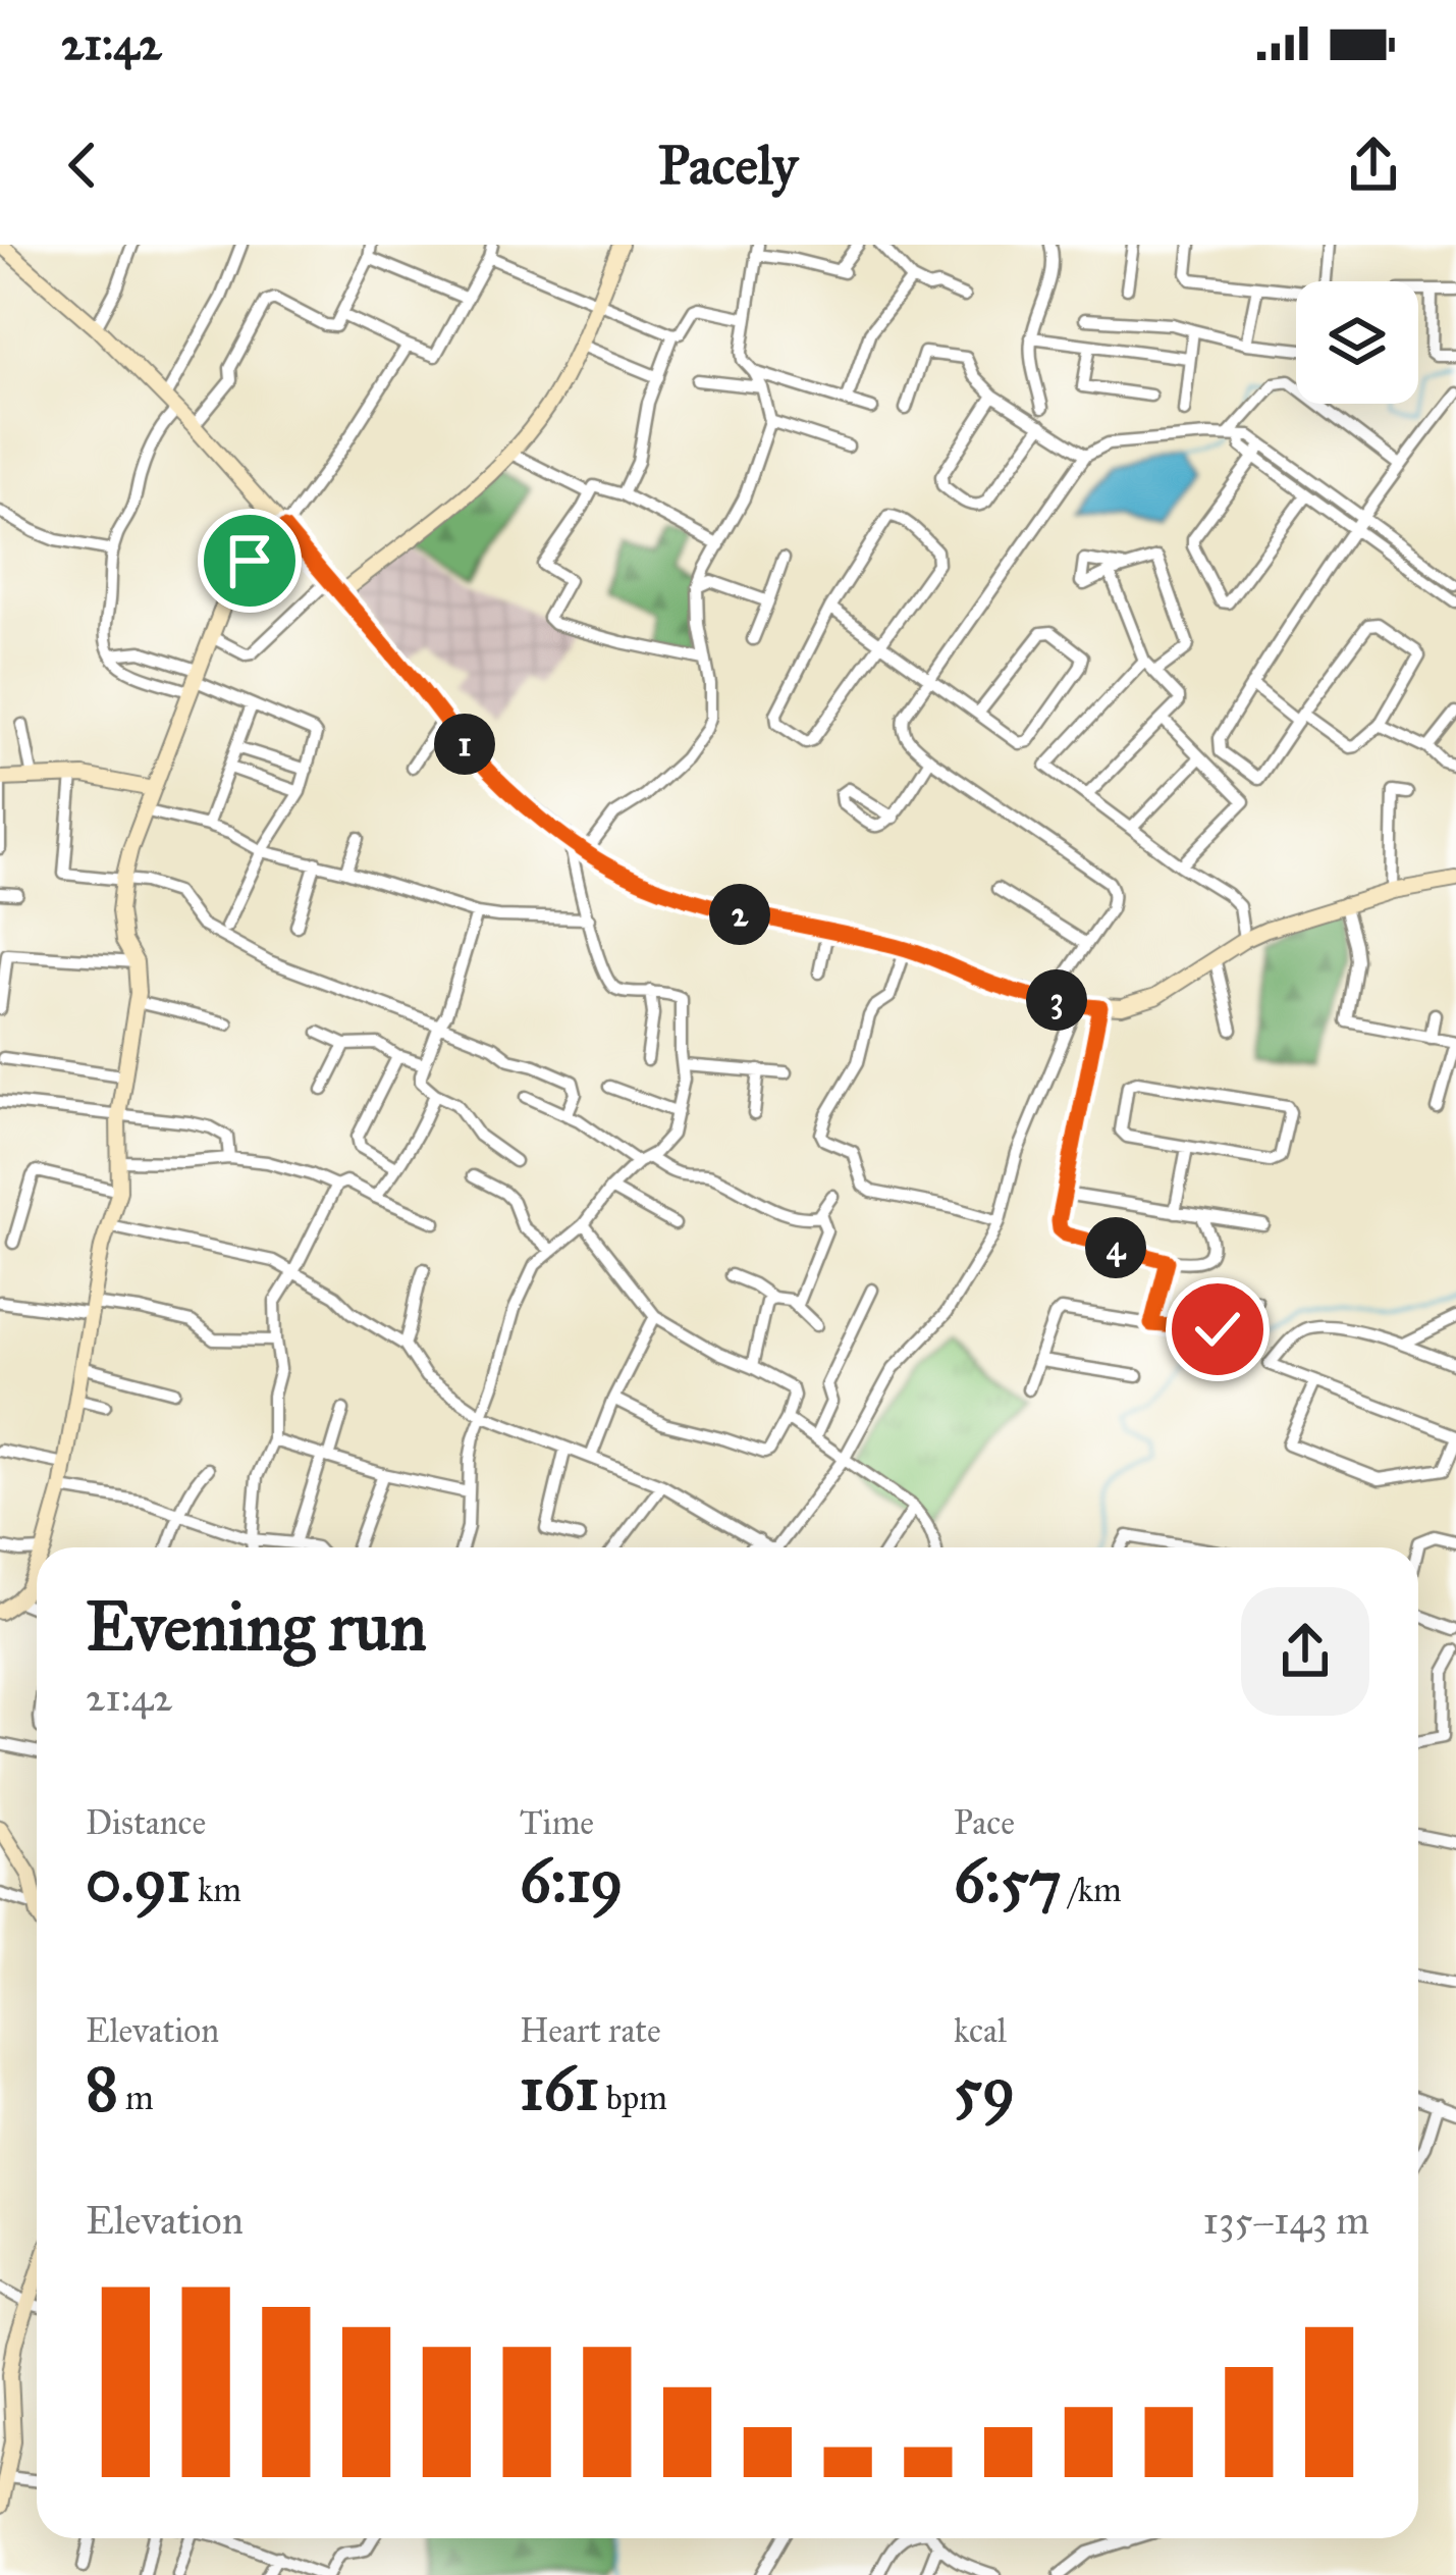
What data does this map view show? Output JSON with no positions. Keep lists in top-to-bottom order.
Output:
{
  "page": {
    "status": "21:42",
    "header": "Pacely",
    "pins": [
      "1",
      "2",
      "3",
      "4"
    ],
    "heading": ["Evening run", "21:42"],
    "stats": [
      ["Distance", "0.91 km"],
      ["Time", "6:19"],
      ["Pace", "6:57 /km"],
      ["Elevation", "8 m"],
      ["Heart rate", "161 bpm"],
      ["kcal", "59"]
    ],
    "chart": ["Elevation", "135–143 m"]
  }
}
